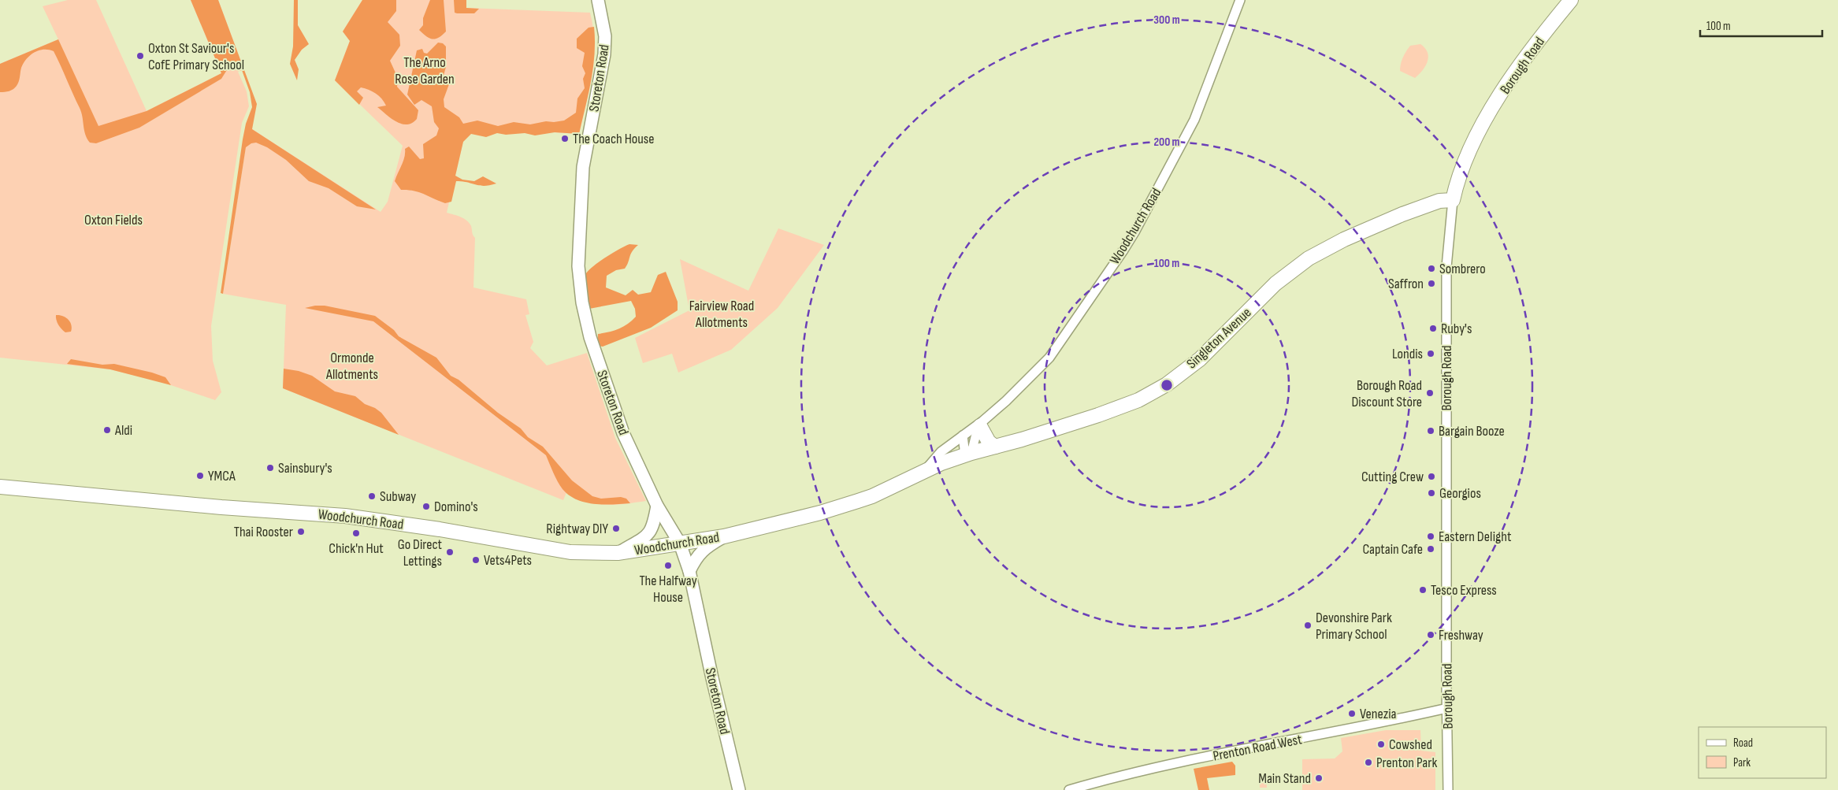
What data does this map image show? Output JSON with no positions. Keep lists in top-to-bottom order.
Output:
{
  "streets": {
    "highway": ["Borough Road", "Woodchurch Road", "Singleton Avenue"],
    "main road": ["Storeton Road"],
    "street": ["Prenton Road West"]
  },
  "crossings": [
    ["Borough Road", "Singleton Avenue"],
    ["Borough Road", "Prenton Road West"],
    ["Storeton Road", "Woodchurch Road"],
    ["Woodchurch Road", "Singleton Avenue"]
  ],
  "parks": [
    "The Arno Rose Garden",
    "Oxton Fields",
    "Fairview Road Allotments",
    "Ormonde Allotments"
  ],
  "places": [
    "Oxton St Saviour's CofE Primary School",
    "The Coach House",
    "Sombrero",
    "Saffron",
    "Ruby's",
    "Londis",
    "Borough Road Discount Store",
    "Aldi",
    "Bargain Booze",
    "Sainsbury's",
    "YMCA",
    "Cutting Crew",
    "Georgios",
    "Subway",
    "Domino's",
    "Rightway DIY",
    "Thai Rooster",
    "Chick'n Hut",
    "Eastern Delight",
    "Captain Cafe",
    "Go Direct Lettings",
    "Vets4Pets",
    "The Halfway House",
    "Tesco Express",
    "Devonshire Park Primary School",
    "Freshway",
    "Venezia",
    "Cowshed",
    "Prenton Park",
    "Main Stand"
  ],
  "legend": ["Road", "Park"],
  "scale_bar": "100 m",
  "rings": ["300 m", "200 m", "100 m"]
}
